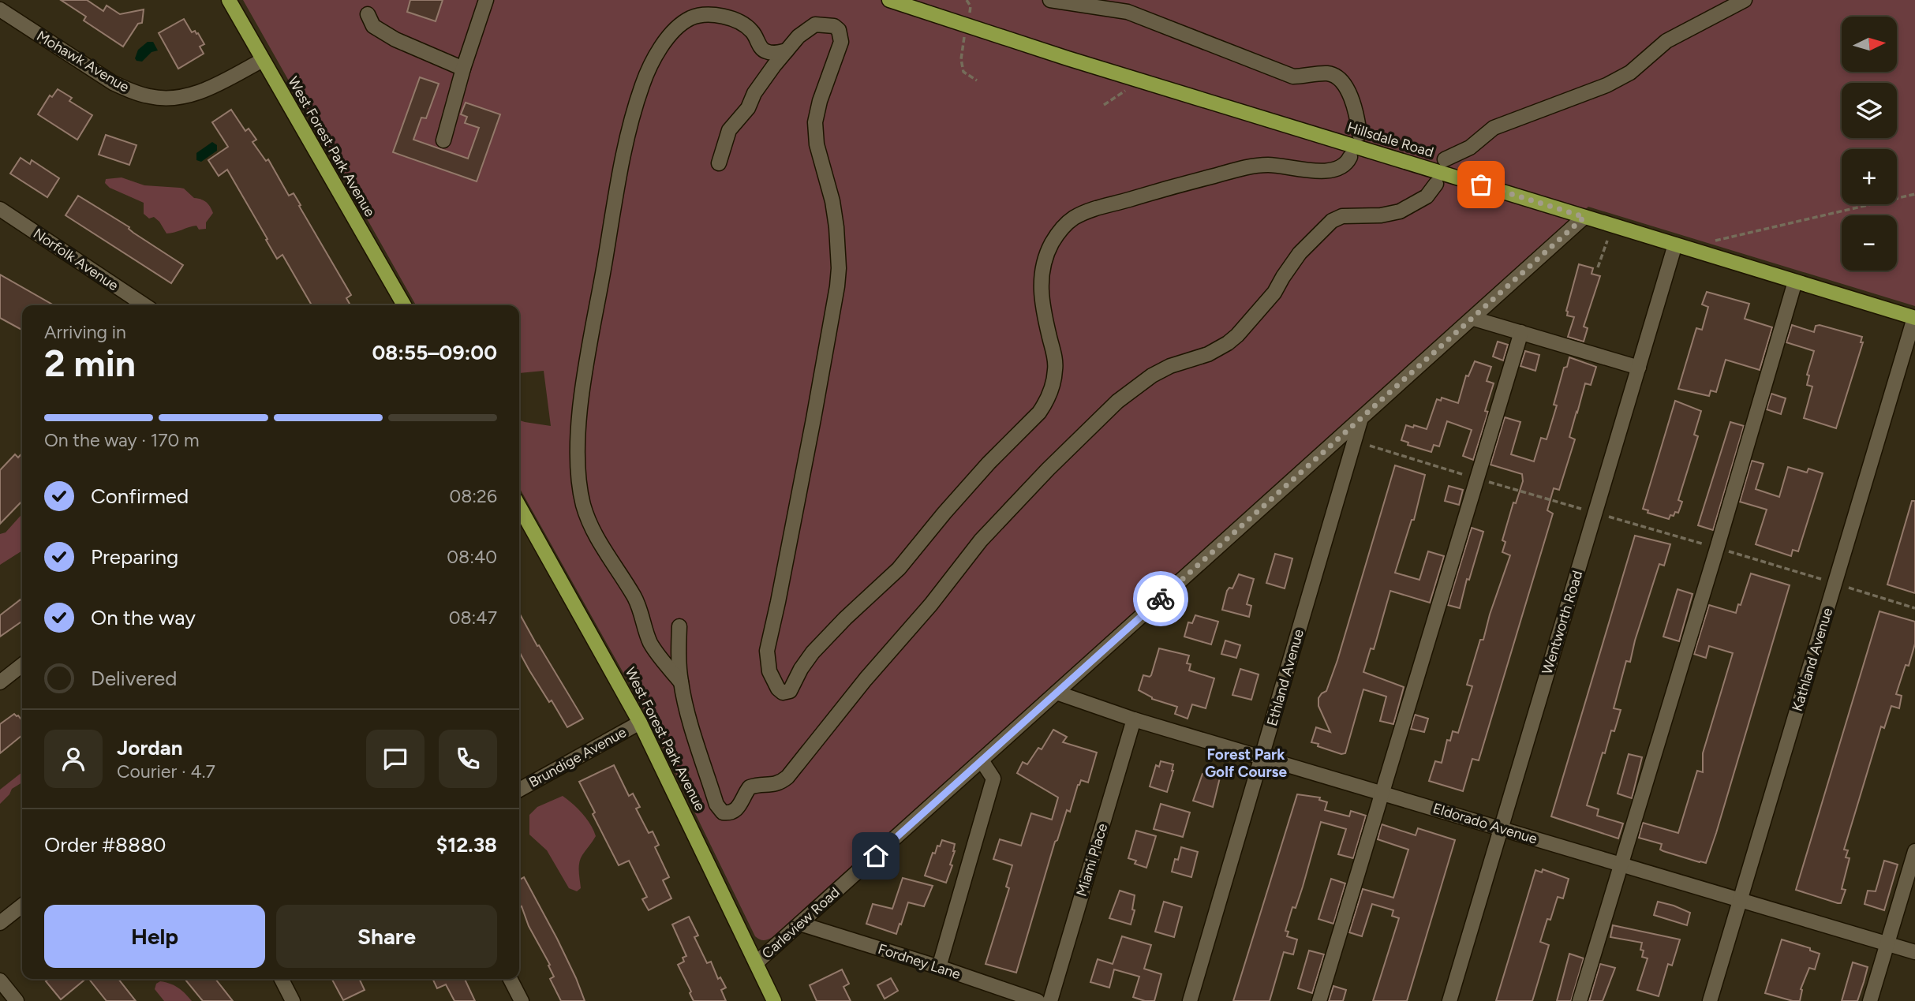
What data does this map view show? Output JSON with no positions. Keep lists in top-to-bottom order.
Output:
{
  "streets": {
    "main road": ["Hillsdale Road", "West Forest Park Avenue"],
    "street": [
      "Mohawk Avenue",
      "Norfolk Avenue",
      "Wentworth Road",
      "Kathland Avenue",
      "Ethland Avenue",
      "Brundige Avenue",
      "Eldorado Avenue",
      "Miami Place",
      "Carleview Road",
      "Fordney Lane"
    ]
  },
  "crossings": [
    ["Mohawk Avenue", "West Forest Park Avenue"],
    ["Hillsdale Road", "Wentworth Road"],
    ["Hillsdale Road", "Kathland Avenue"],
    ["Hillsdale Road", "Carleview Road"],
    ["West Forest Park Avenue", "Brundige Avenue"],
    ["West Forest Park Avenue", "Carleview Road"],
    ["Wentworth Road", "Eldorado Avenue"],
    ["Kathland Avenue", "Eldorado Avenue"],
    ["Ethland Avenue", "Eldorado Avenue"],
    ["Ethland Avenue", "Carleview Road"],
    ["Eldorado Avenue", "Miami Place"],
    ["Eldorado Avenue", "Carleview Road"],
    ["Carleview Road", "Fordney Lane"]
  ],
  "districts": ["Forest Park Golf Course"],
  "north": "right",
  "page": {
    "map_buttons": ["+", "−"],
    "heading": ["2 min", "Arriving in", "08:55–09:00"],
    "panel": [
      "Jordan",
      "Courier · 4.7",
      "Order #8880",
      "$12.38"
    ],
    "bar": "On the way · 170 m",
    "list": [
      ["Confirmed", "08:26"],
      ["Preparing", "08:40"],
      ["On the way", "08:47"],
      "Delivered"
    ],
    "buttons": ["Help", "Share"]
  }
}
